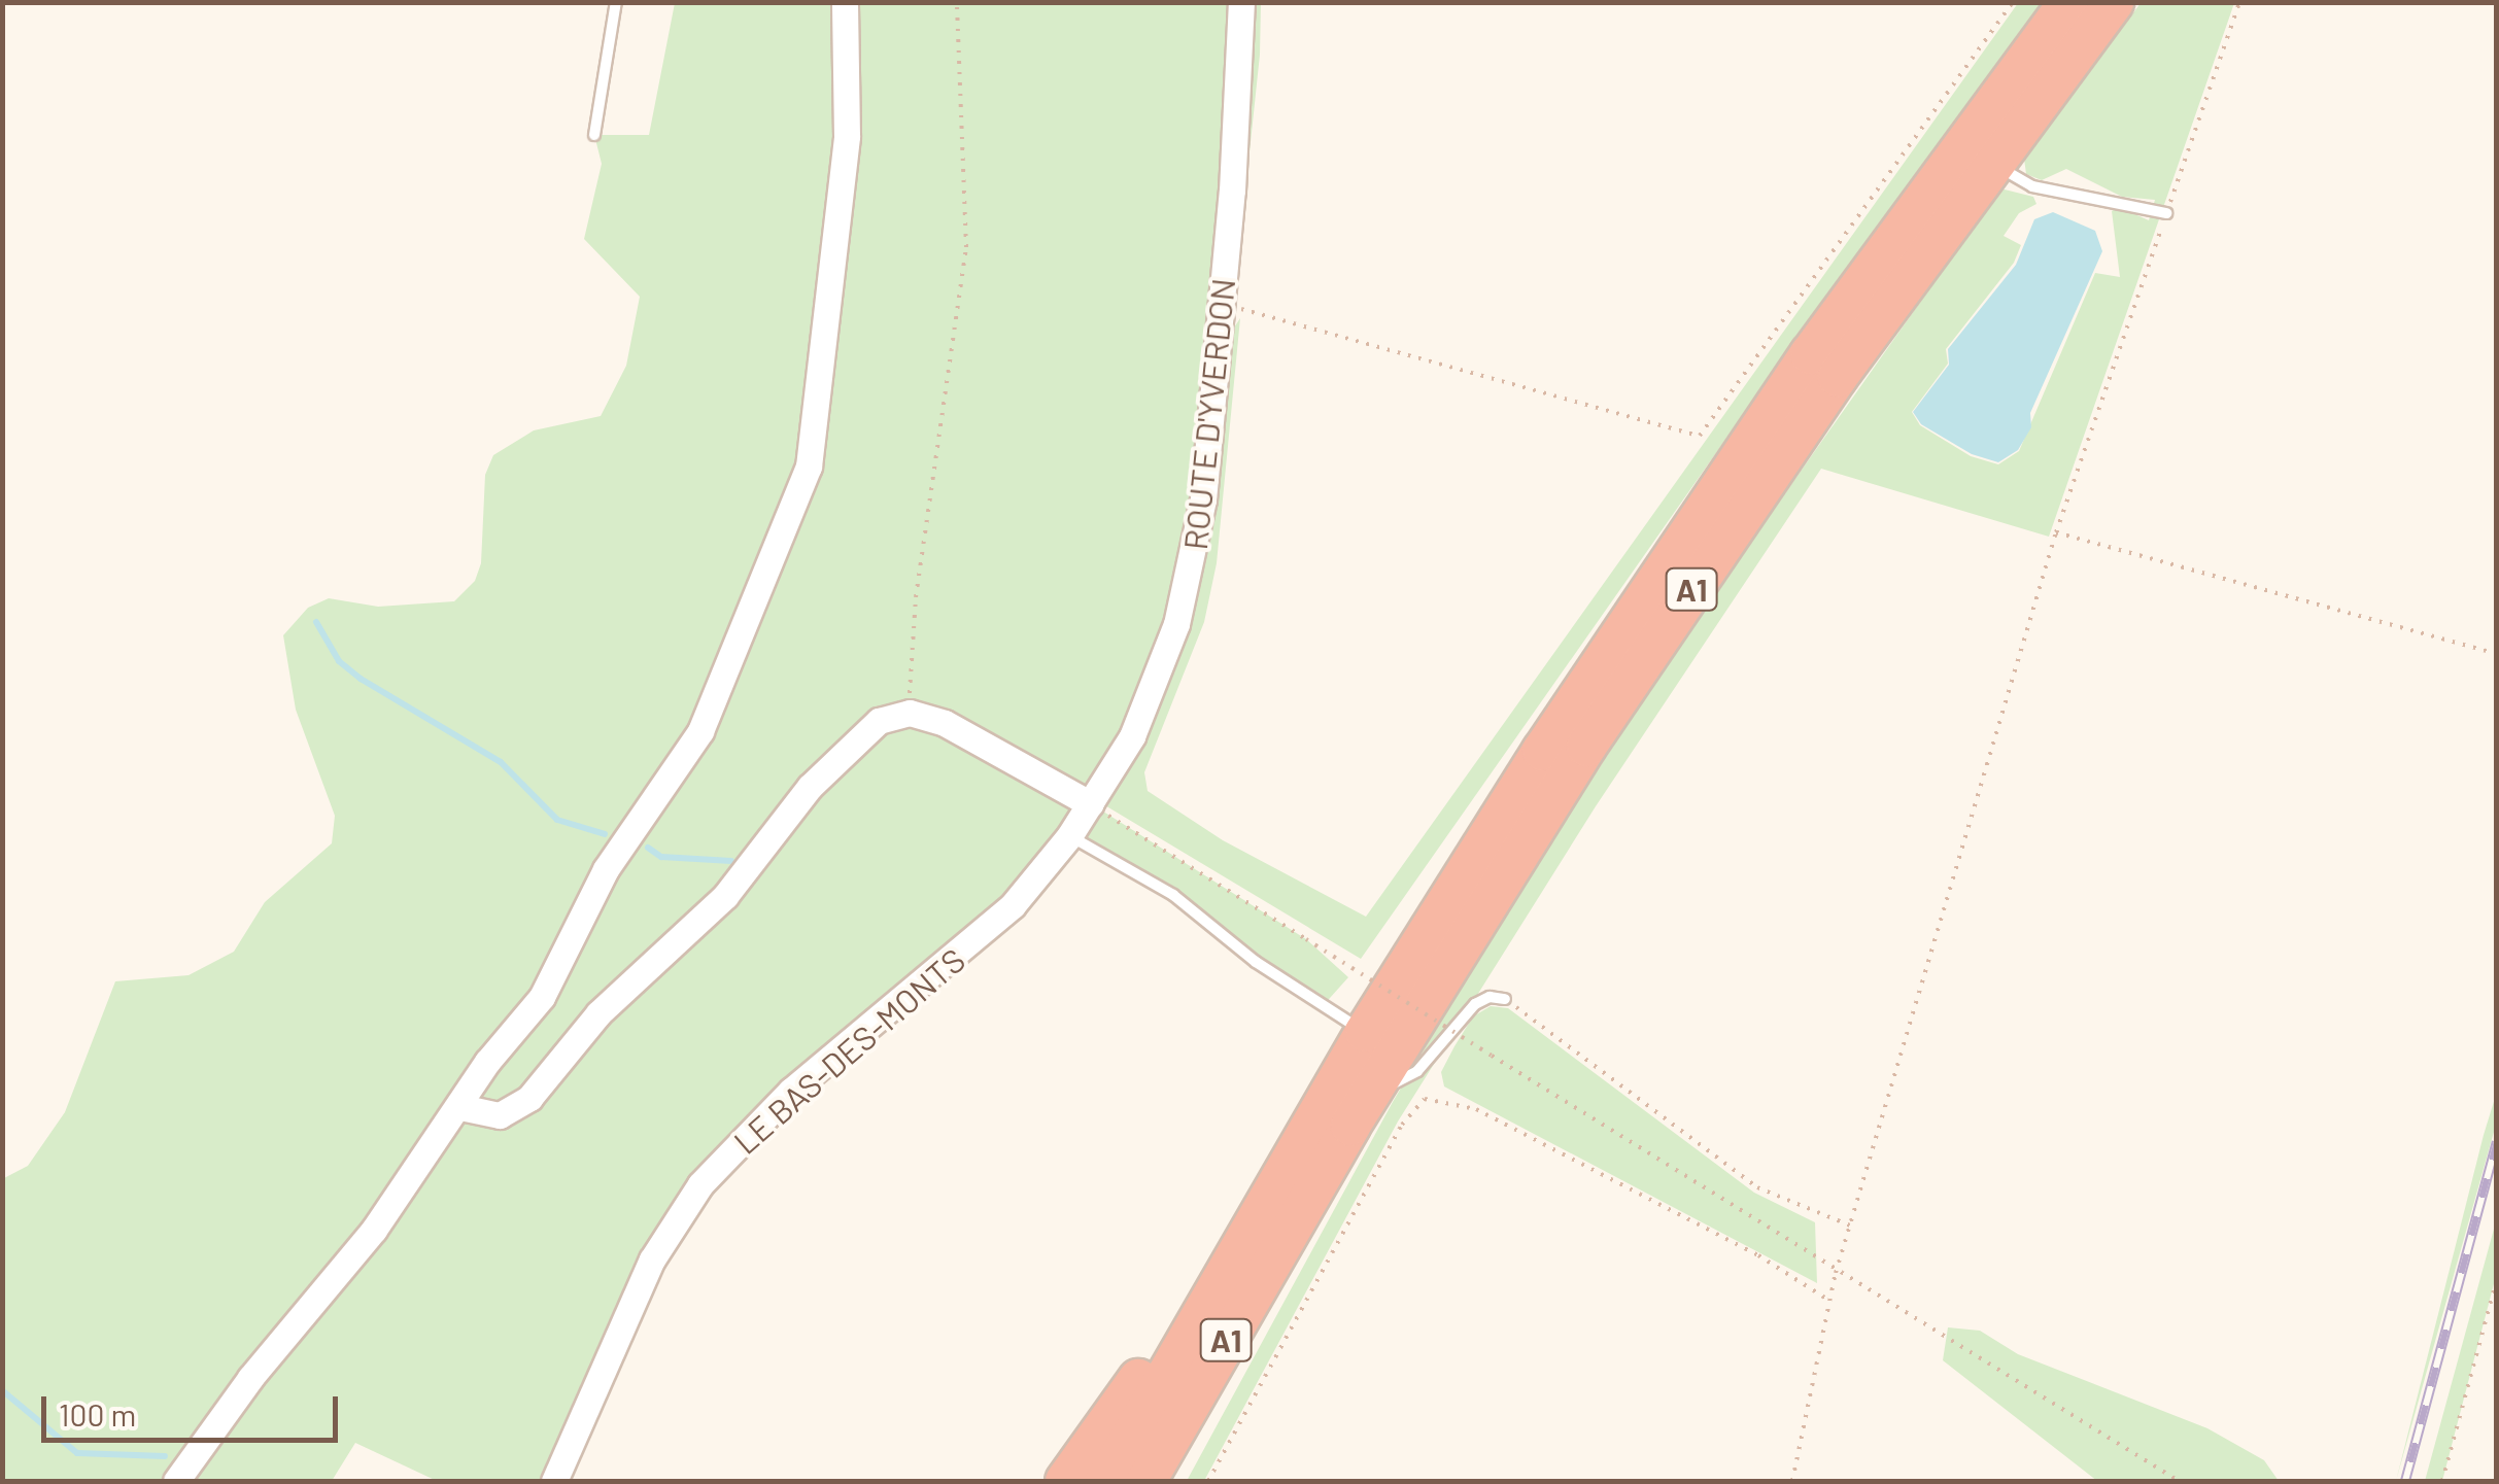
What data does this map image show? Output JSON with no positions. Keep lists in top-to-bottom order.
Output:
{
  "streets": {
    "highway": ["A1"],
    "street": ["ROUTE D'YVERDON", "LE BAS-DES-MONTS"]
  },
  "crossings": [
    ["ROUTE D'YVERDON", "LE BAS-DES-MONTS"]
  ],
  "scale_bar": "100 m"
}
